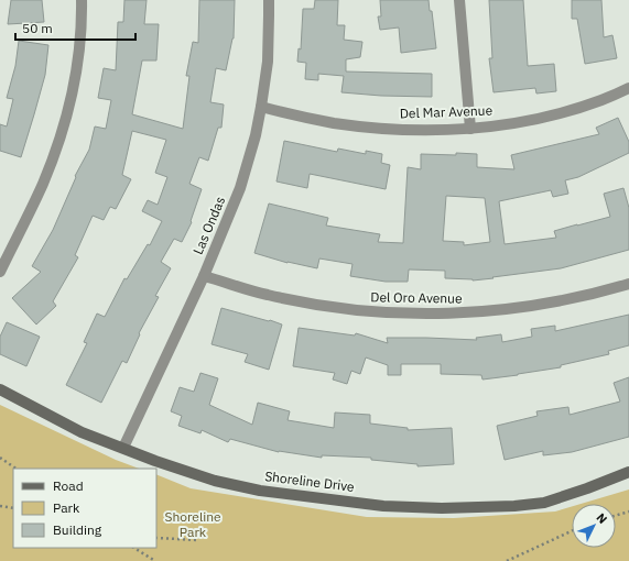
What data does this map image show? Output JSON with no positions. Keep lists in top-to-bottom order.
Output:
{
  "streets": {
    "main road": ["Shoreline Drive"],
    "street": ["Del Mar Avenue", "Las Ondas", "Del Oro Avenue"]
  },
  "crossings": [
    ["Del Mar Avenue", "Las Ondas"],
    ["Las Ondas", "Del Oro Avenue"],
    ["Las Ondas", "Shoreline Drive"]
  ],
  "parks": ["Shoreline Park"],
  "legend": ["Road", "Park", "Building"],
  "scale_bar": "50 m",
  "north": "top right"
}
